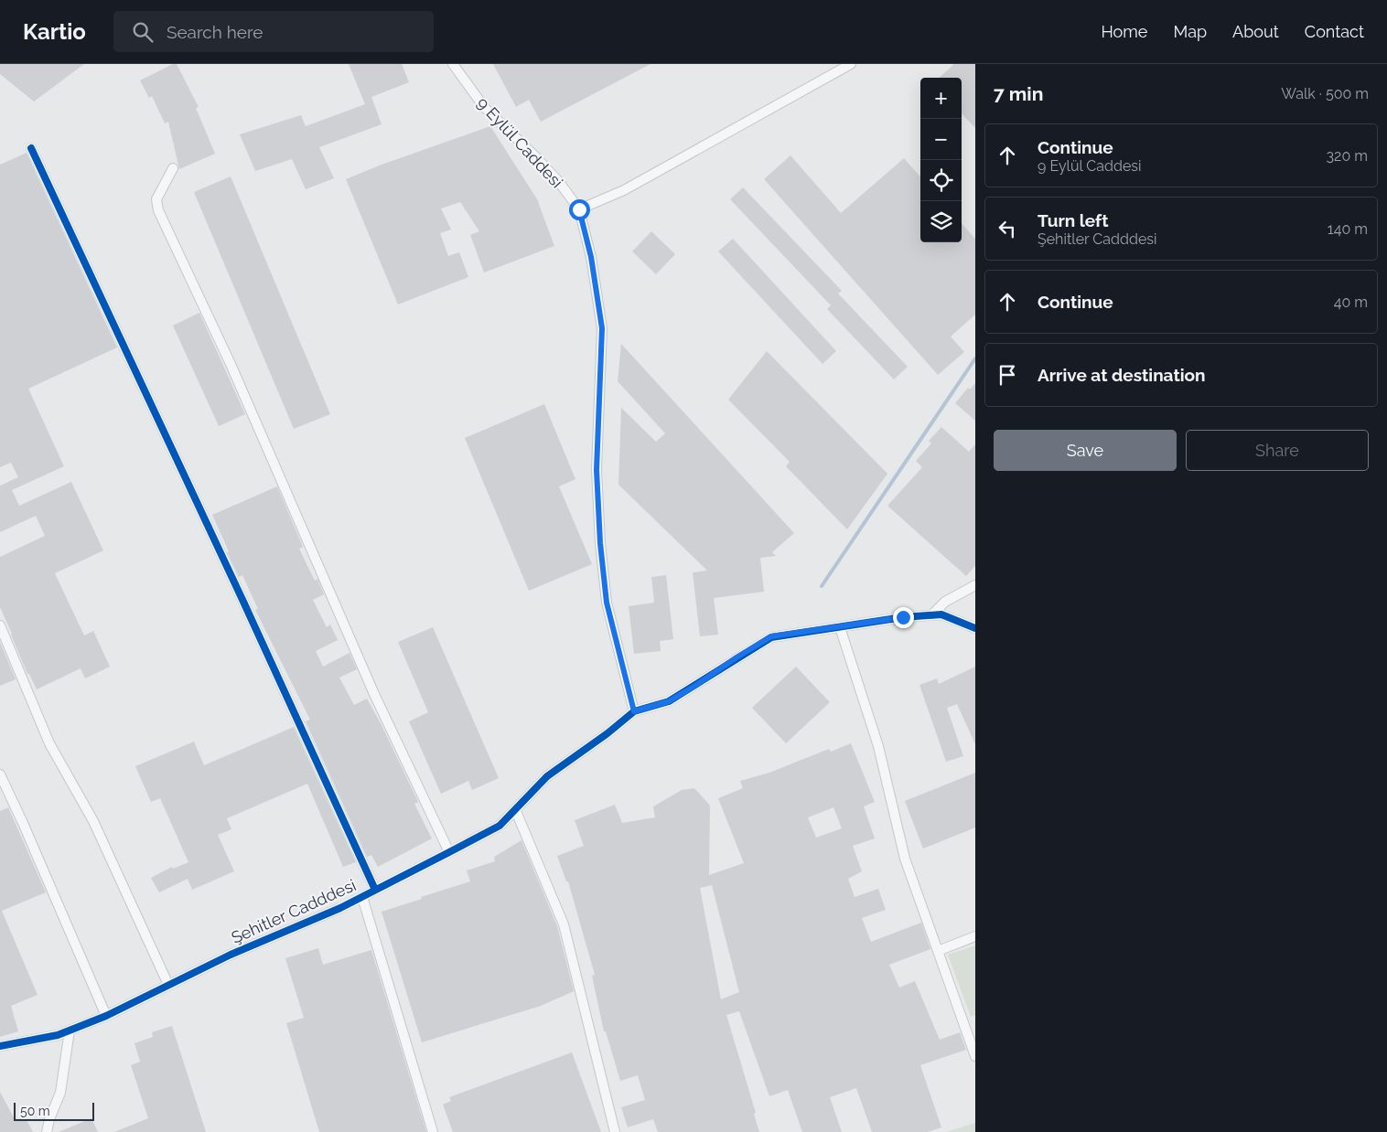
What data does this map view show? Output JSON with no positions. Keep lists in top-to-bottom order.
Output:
{
  "streets": {
    "street": ["9 Eylül Caddesi", "Şehitler Cadddesi"]
  },
  "crossings": [
    ["9 Eylül Caddesi", "Şehitler Cadddesi"]
  ],
  "scale_bar": "50 m",
  "page": {
    "header": "Kartio",
    "search": "Search here",
    "nav": [
      "Home",
      "Map",
      "About",
      "Contact"
    ],
    "heading": ["7 min", "Walk · 500 m"],
    "map_buttons": ["+", "−"],
    "list": [
      ["Continue", "9 Eylül Caddesi", "320 m"],
      ["Turn left", "Şehitler Cadddesi", "140 m"],
      ["Continue", "40 m"],
      "Arrive at destination"
    ],
    "buttons": ["Save", "Share"],
    "scale": "50 m"
  }
}
